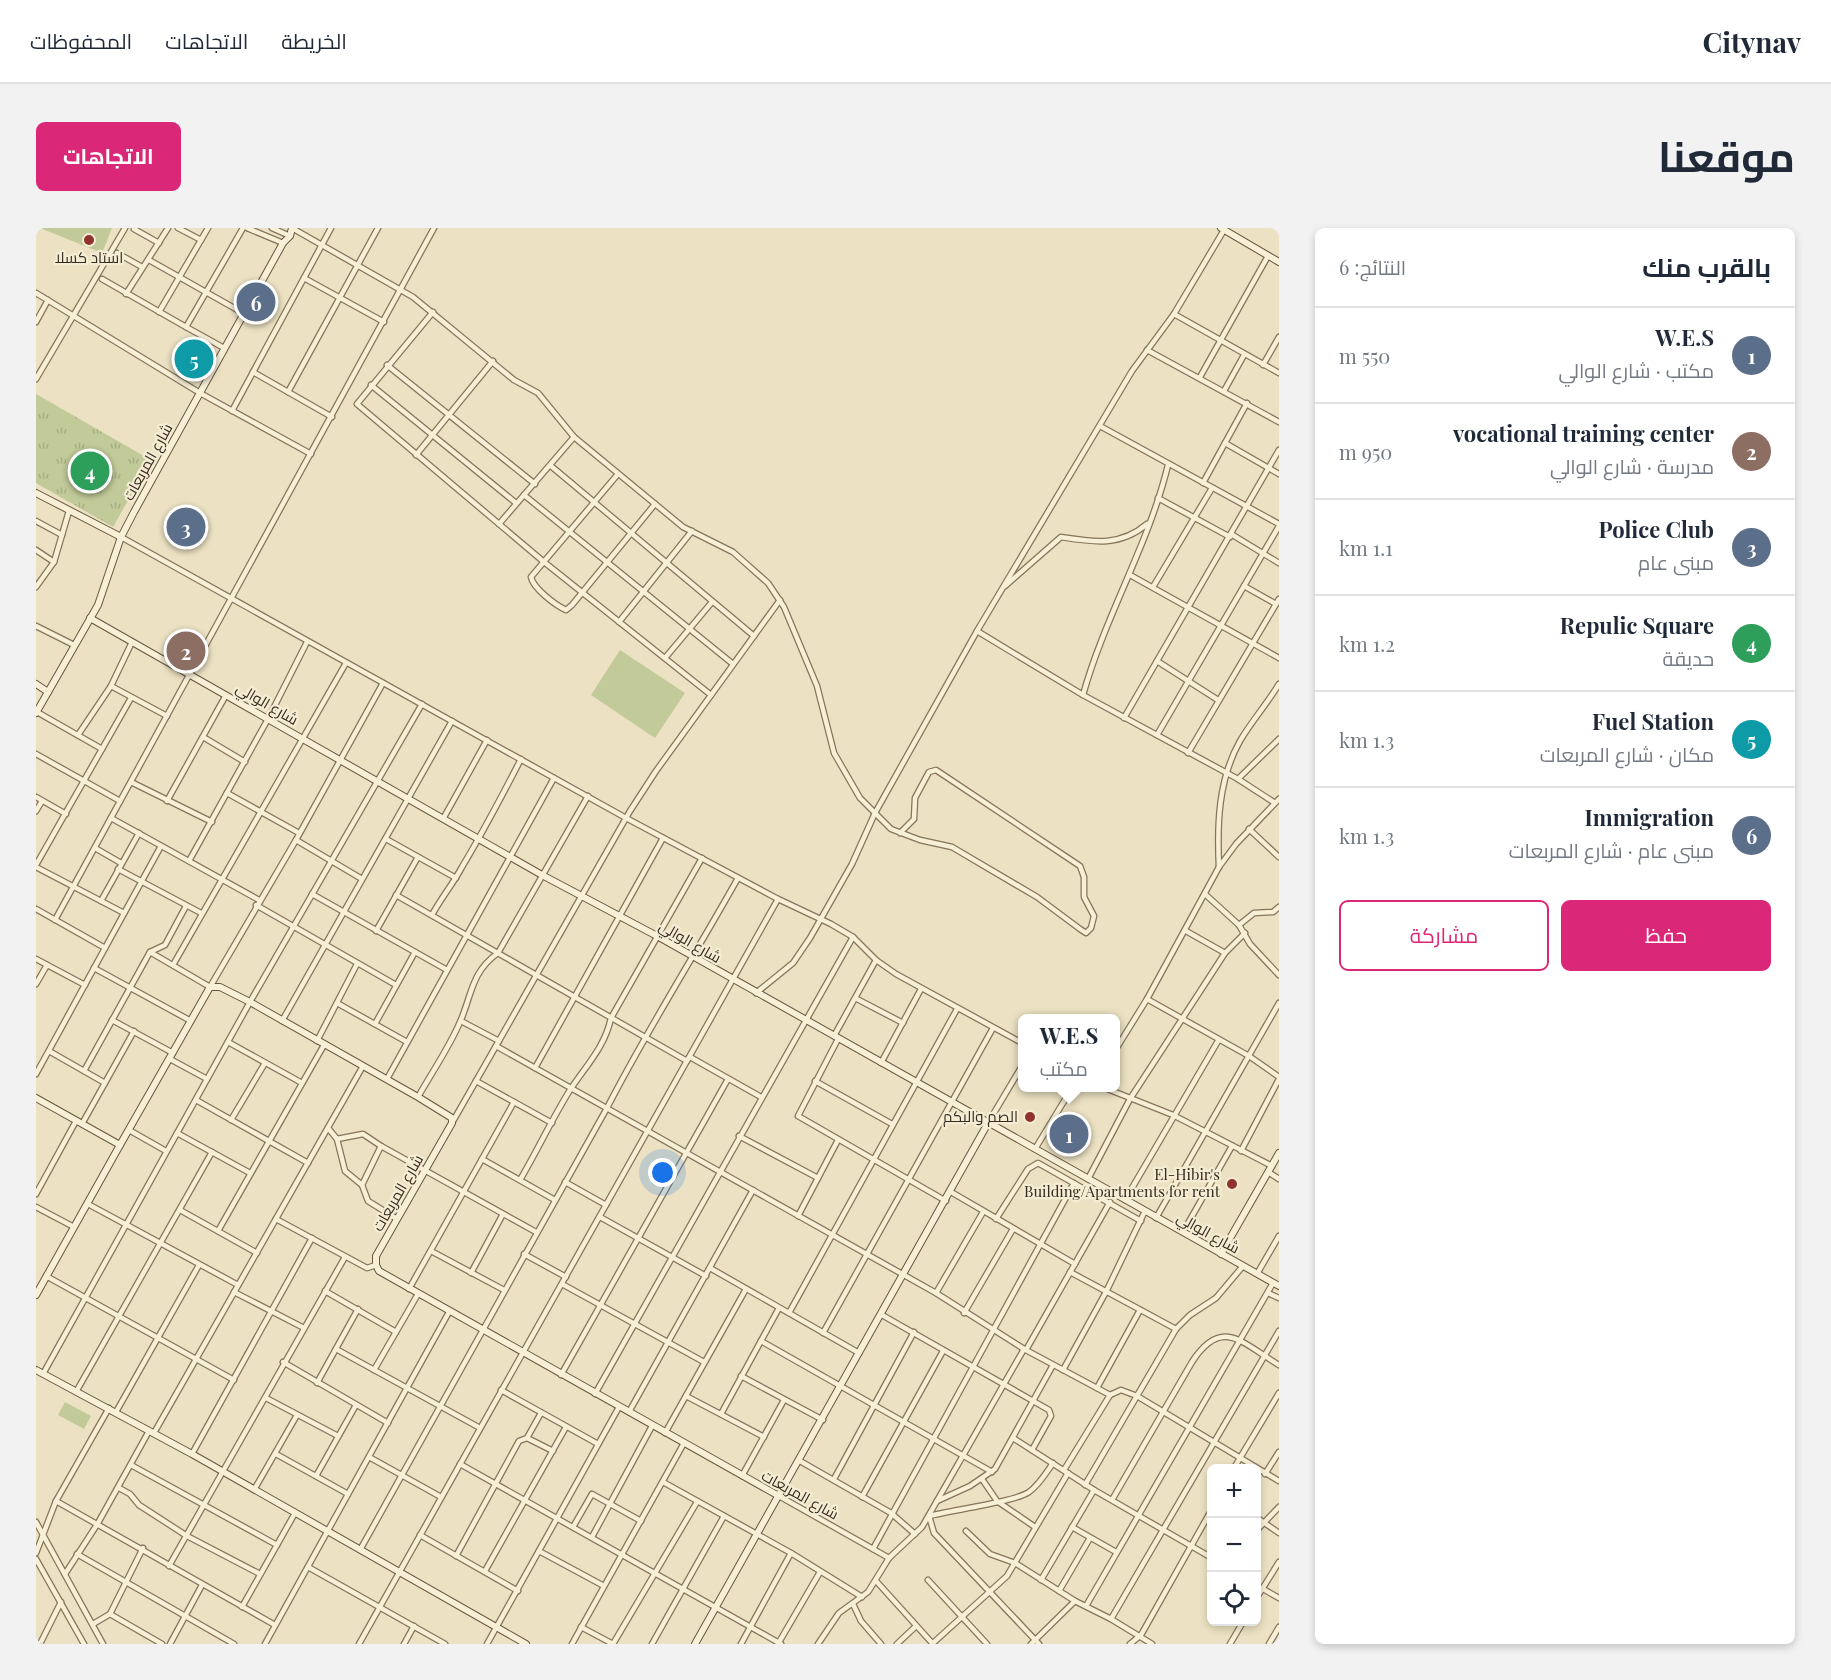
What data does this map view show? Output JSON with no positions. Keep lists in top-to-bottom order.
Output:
{
  "streets": {
    "street": ["شارع المربعات", "شارع الوالي"]
  },
  "crossings": [
    ["شارع المربعات", "شارع الوالي"]
  ],
  "places": ["استاد كسلا", "الصم والبكم", "El-Hibir's Building/Apartments for rent"],
  "page": {
    "header": "Citynav",
    "nav": ["الخريطة", "الاتجاهات", "المحفوظات"],
    "title": "موقعنا",
    "buttons": [
      "الاتجاهات",
      ["حفظ", "مشاركة"]
    ],
    "heading": ["بالقرب منك", "النتائج: 6"],
    "pins": [
      "6",
      "5",
      "4",
      "3",
      "2",
      "1"
    ],
    "list": [
      {
        "mark": "1",
        "name": "W.E.S",
        "note": "مكتب · شارع الوالي",
        "value": "550 m"
      },
      {
        "mark": "2",
        "name": "vocational training center",
        "note": "مدرسة · شارع الوالي",
        "value": "950 m"
      },
      {
        "mark": "3",
        "name": "Police Club",
        "note": "مبنى عام",
        "value": "1.1 km"
      },
      {
        "mark": "4",
        "name": "Repulic Square",
        "note": "حديقة",
        "value": "1.2 km"
      },
      {
        "mark": "5",
        "name": "Fuel Station",
        "note": "مكان · شارع المربعات",
        "value": "1.3 km"
      },
      {
        "mark": "6",
        "name": "Immigration",
        "note": "مبنى عام · شارع المربعات",
        "value": "1.3 km"
      }
    ],
    "popup": ["W.E.S", "مكتب"],
    "map_buttons": ["+", "−"]
  }
}
